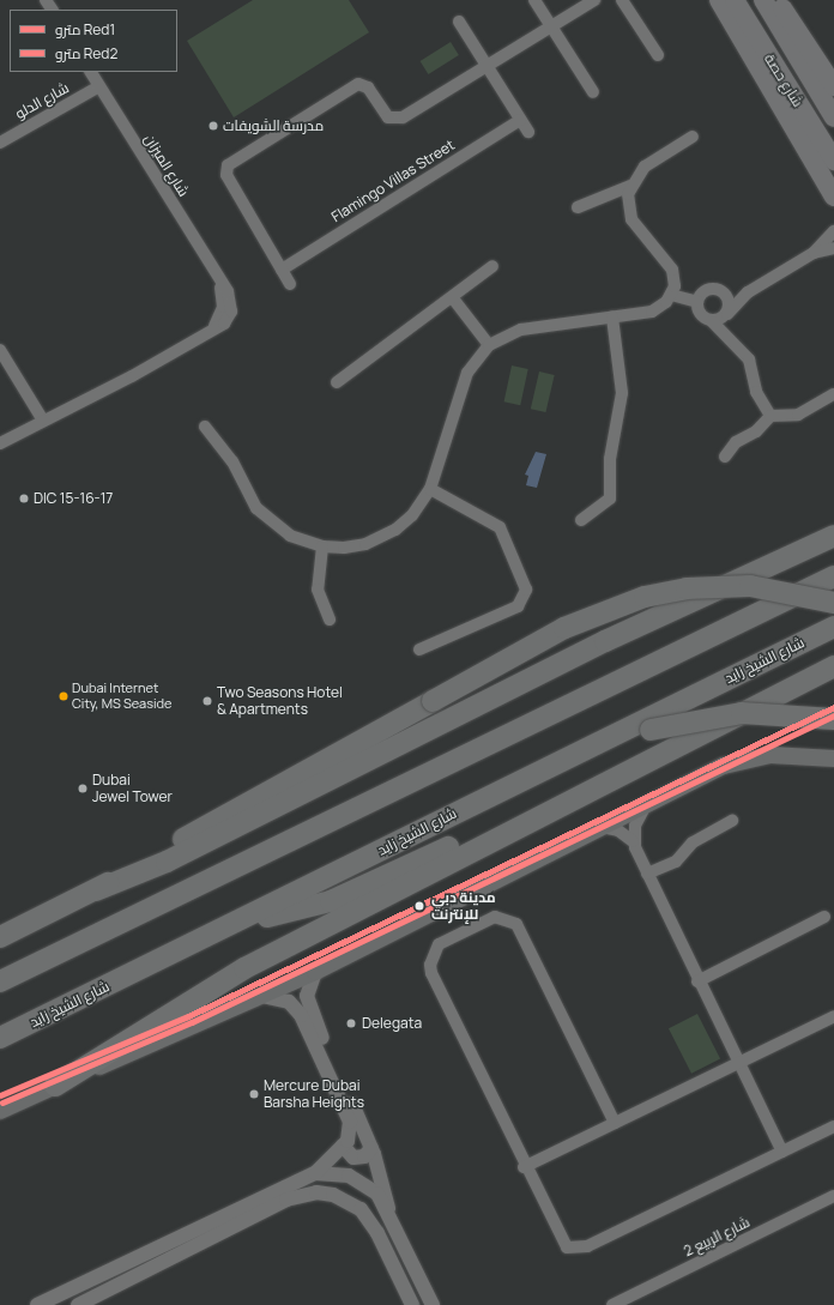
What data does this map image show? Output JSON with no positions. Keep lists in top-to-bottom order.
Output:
{
  "streets": {
    "highway": ["شارع الشيخ زايد"],
    "main road": ["شارع حصة"],
    "street": [
      "شارع الدلو",
      "شارع الميزان",
      "Flamingo Villas Street",
      "شارع الربيع 2"
    ]
  },
  "crossings": [
    ["شارع الدلو", "شارع الميزان"]
  ],
  "places": [
    "مدرسة الشويفات",
    "DIC 15-16-17",
    "Dubai Internet City, MS Seaside",
    "Two Seasons Hotel & Apartments",
    "Dubai Jewel Tower",
    "مدينة دبي للإنترنت",
    "Delegata",
    "Mercure Dubai Barsha Heights"
  ],
  "lines": ["metro line Red1", "metro line Red2"],
  "legend": ["مترو Red1", "مترو Red2"]
}
